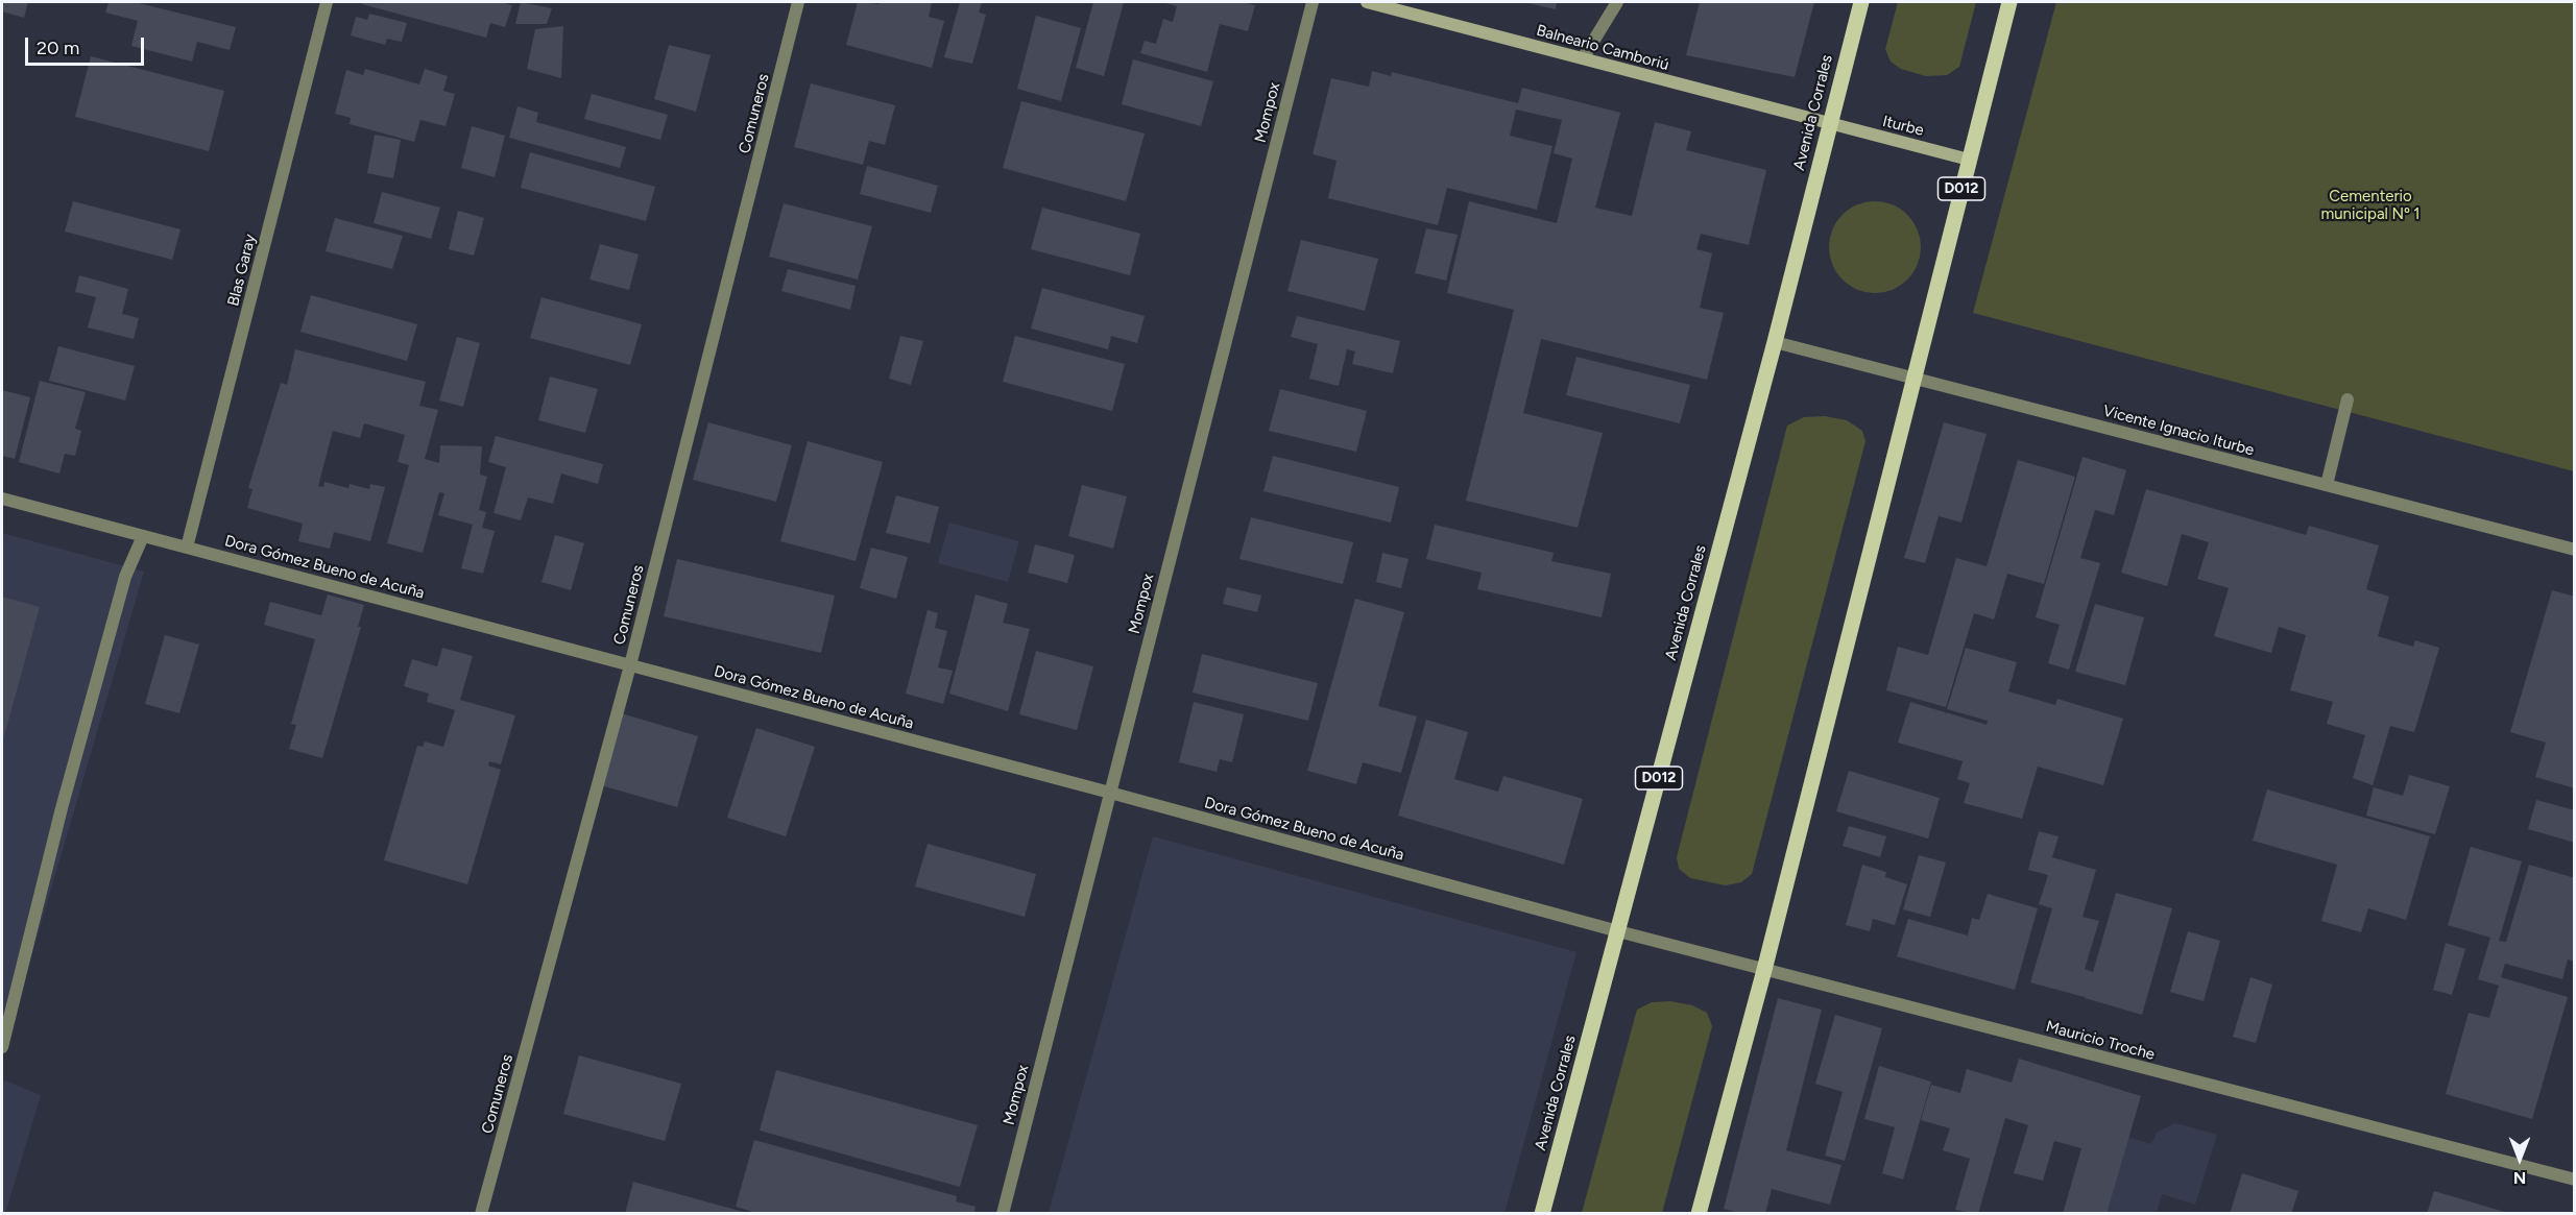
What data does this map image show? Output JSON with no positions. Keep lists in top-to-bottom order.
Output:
{
  "streets": {
    "main road": ["Avenida Corrales", "D012"],
    "street": [
      "Balneario Camboriú",
      "Mompox",
      "Comuneros",
      "Iturbe",
      "Blas Garay",
      "Vicente Ignacio Iturbe",
      "Dora Gómez Bueno de Acuña",
      "Mauricio Troche"
    ]
  },
  "crossings": [
    ["Balneario Camboriú", "Avenida Corrales"],
    ["Balneario Camboriú", "Iturbe"],
    ["Mompox", "Dora Gómez Bueno de Acuña"],
    ["Avenida Corrales", "Iturbe"],
    ["Avenida Corrales", "Vicente Ignacio Iturbe"],
    ["Avenida Corrales", "Dora Gómez Bueno de Acuña"],
    ["Avenida Corrales", "Mauricio Troche"],
    ["Comuneros", "Dora Gómez Bueno de Acuña"],
    ["Iturbe", "D012"],
    ["D012", "Vicente Ignacio Iturbe"],
    ["D012", "Mauricio Troche"],
    ["Blas Garay", "Dora Gómez Bueno de Acuña"],
    ["Dora Gómez Bueno de Acuña", "Mauricio Troche"]
  ],
  "parks": ["Cementerio municipal Nº 1"],
  "scale_bar": "20 m",
  "north": "bottom"
}
